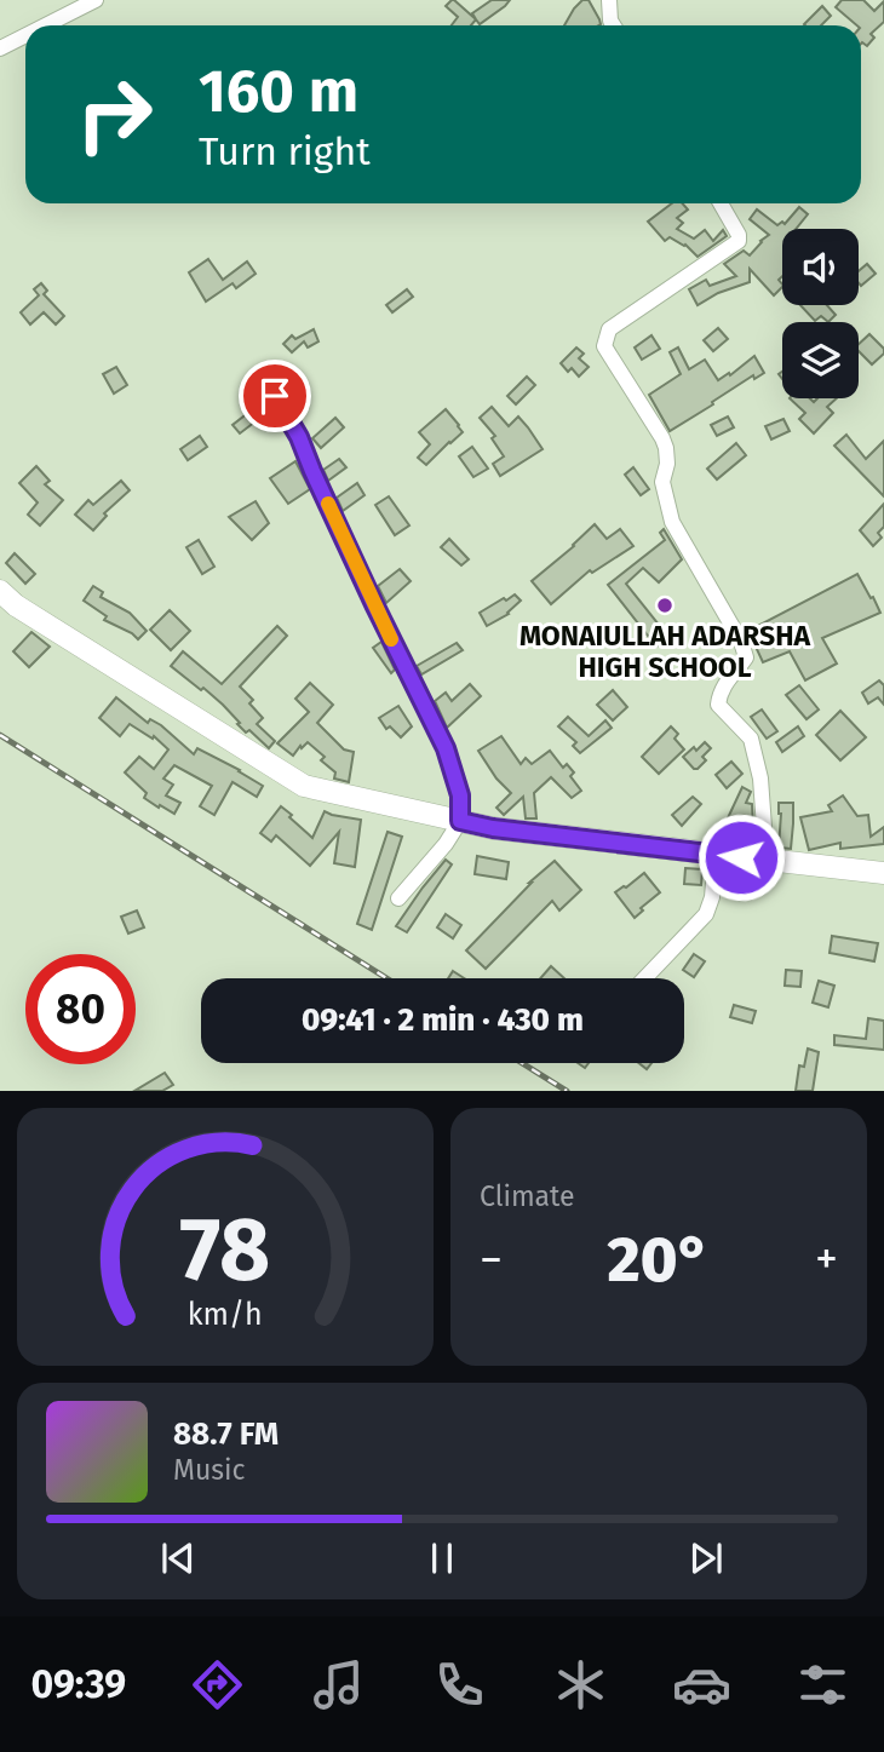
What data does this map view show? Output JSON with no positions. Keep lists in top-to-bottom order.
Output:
{
  "places": ["MONAIULLAH ADARSHA HIGH SCHOOL"],
  "page": {
    "turn": ["160 m", "Turn right"],
    "limit": "80",
    "trip": "09:41 · 2 min · 430 m",
    "tile": "Climate",
    "heat": ["−", "20°", "+"],
    "song": ["88.7 FM", "Music"],
    "tabs": "09:39",
    "gauge": ["78", "km/h"]
  }
}
